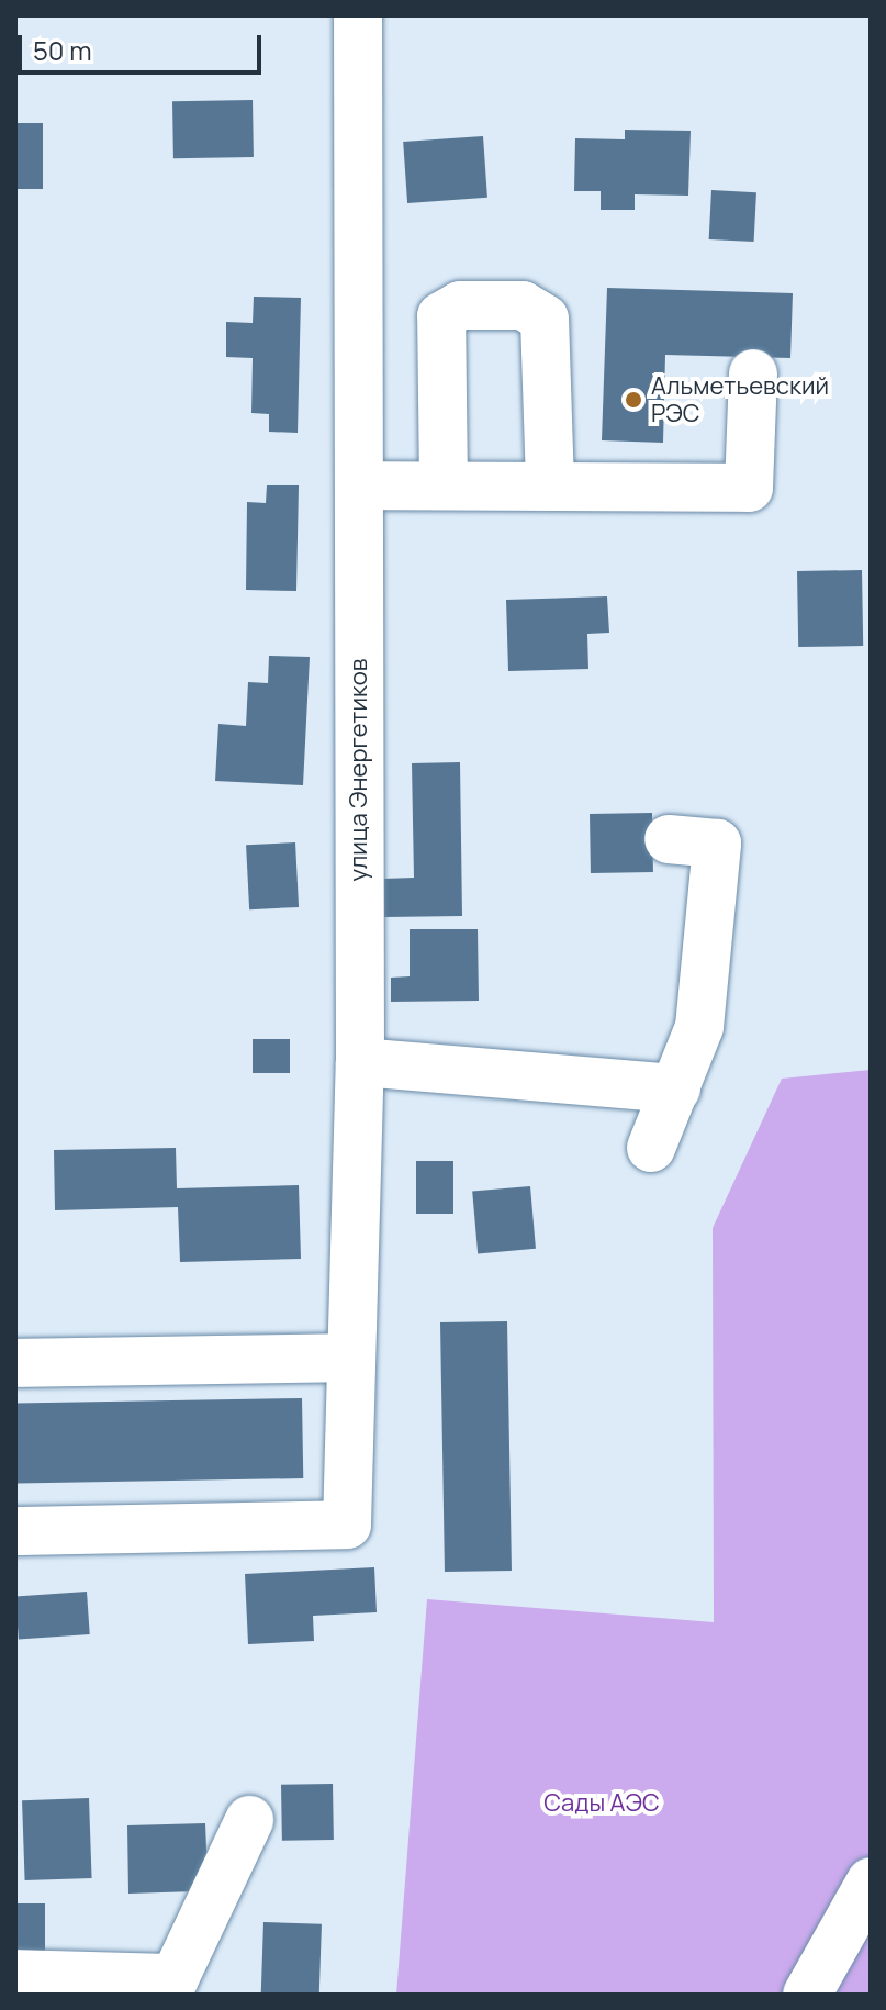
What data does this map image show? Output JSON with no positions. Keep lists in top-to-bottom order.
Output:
{
  "streets": {
    "street": ["улица Энергетиков"]
  },
  "parks": ["Сады АЭС"],
  "places": ["Альметьевский РЭС"],
  "scale_bar": "50 m"
}
